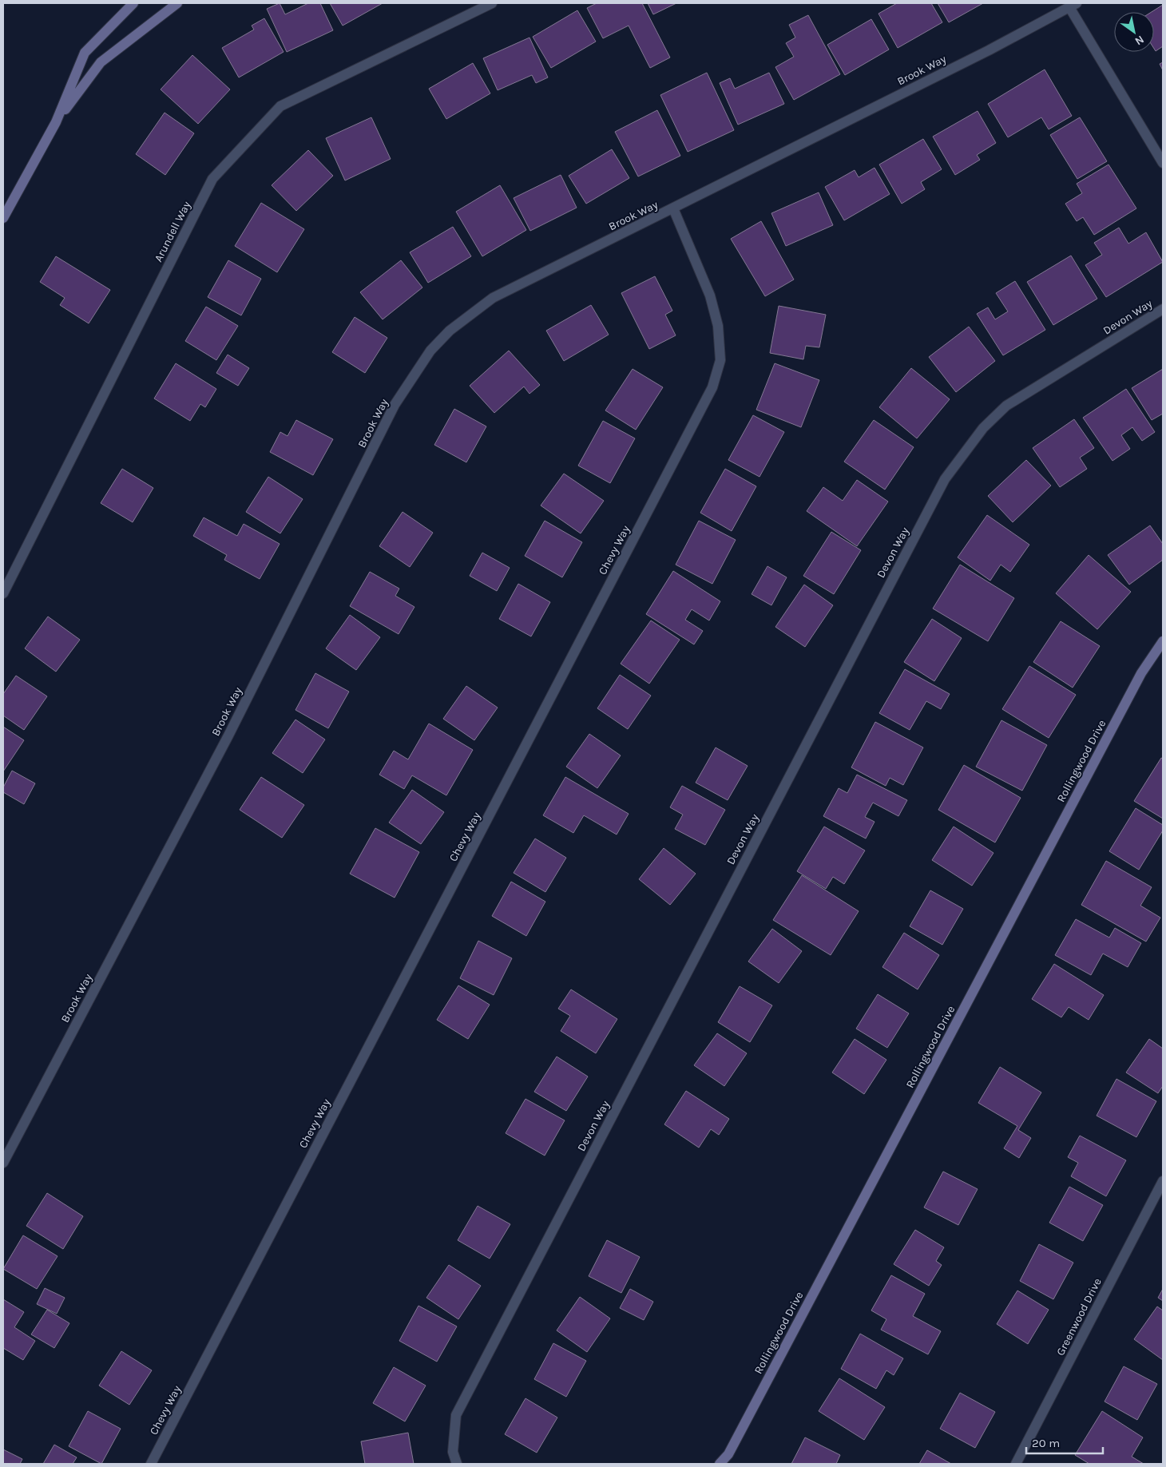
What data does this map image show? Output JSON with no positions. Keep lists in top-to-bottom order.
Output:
{
  "streets": {
    "street": [
      "Brook Way",
      "Arundell Way",
      "Devon Way",
      "Chevy Way",
      "Rollingwood Drive",
      "Greenwood Drive"
    ]
  },
  "crossings": [
    ["Brook Way", "Chevy Way"]
  ],
  "scale_bar": "20 m",
  "north": "bottom right"
}
